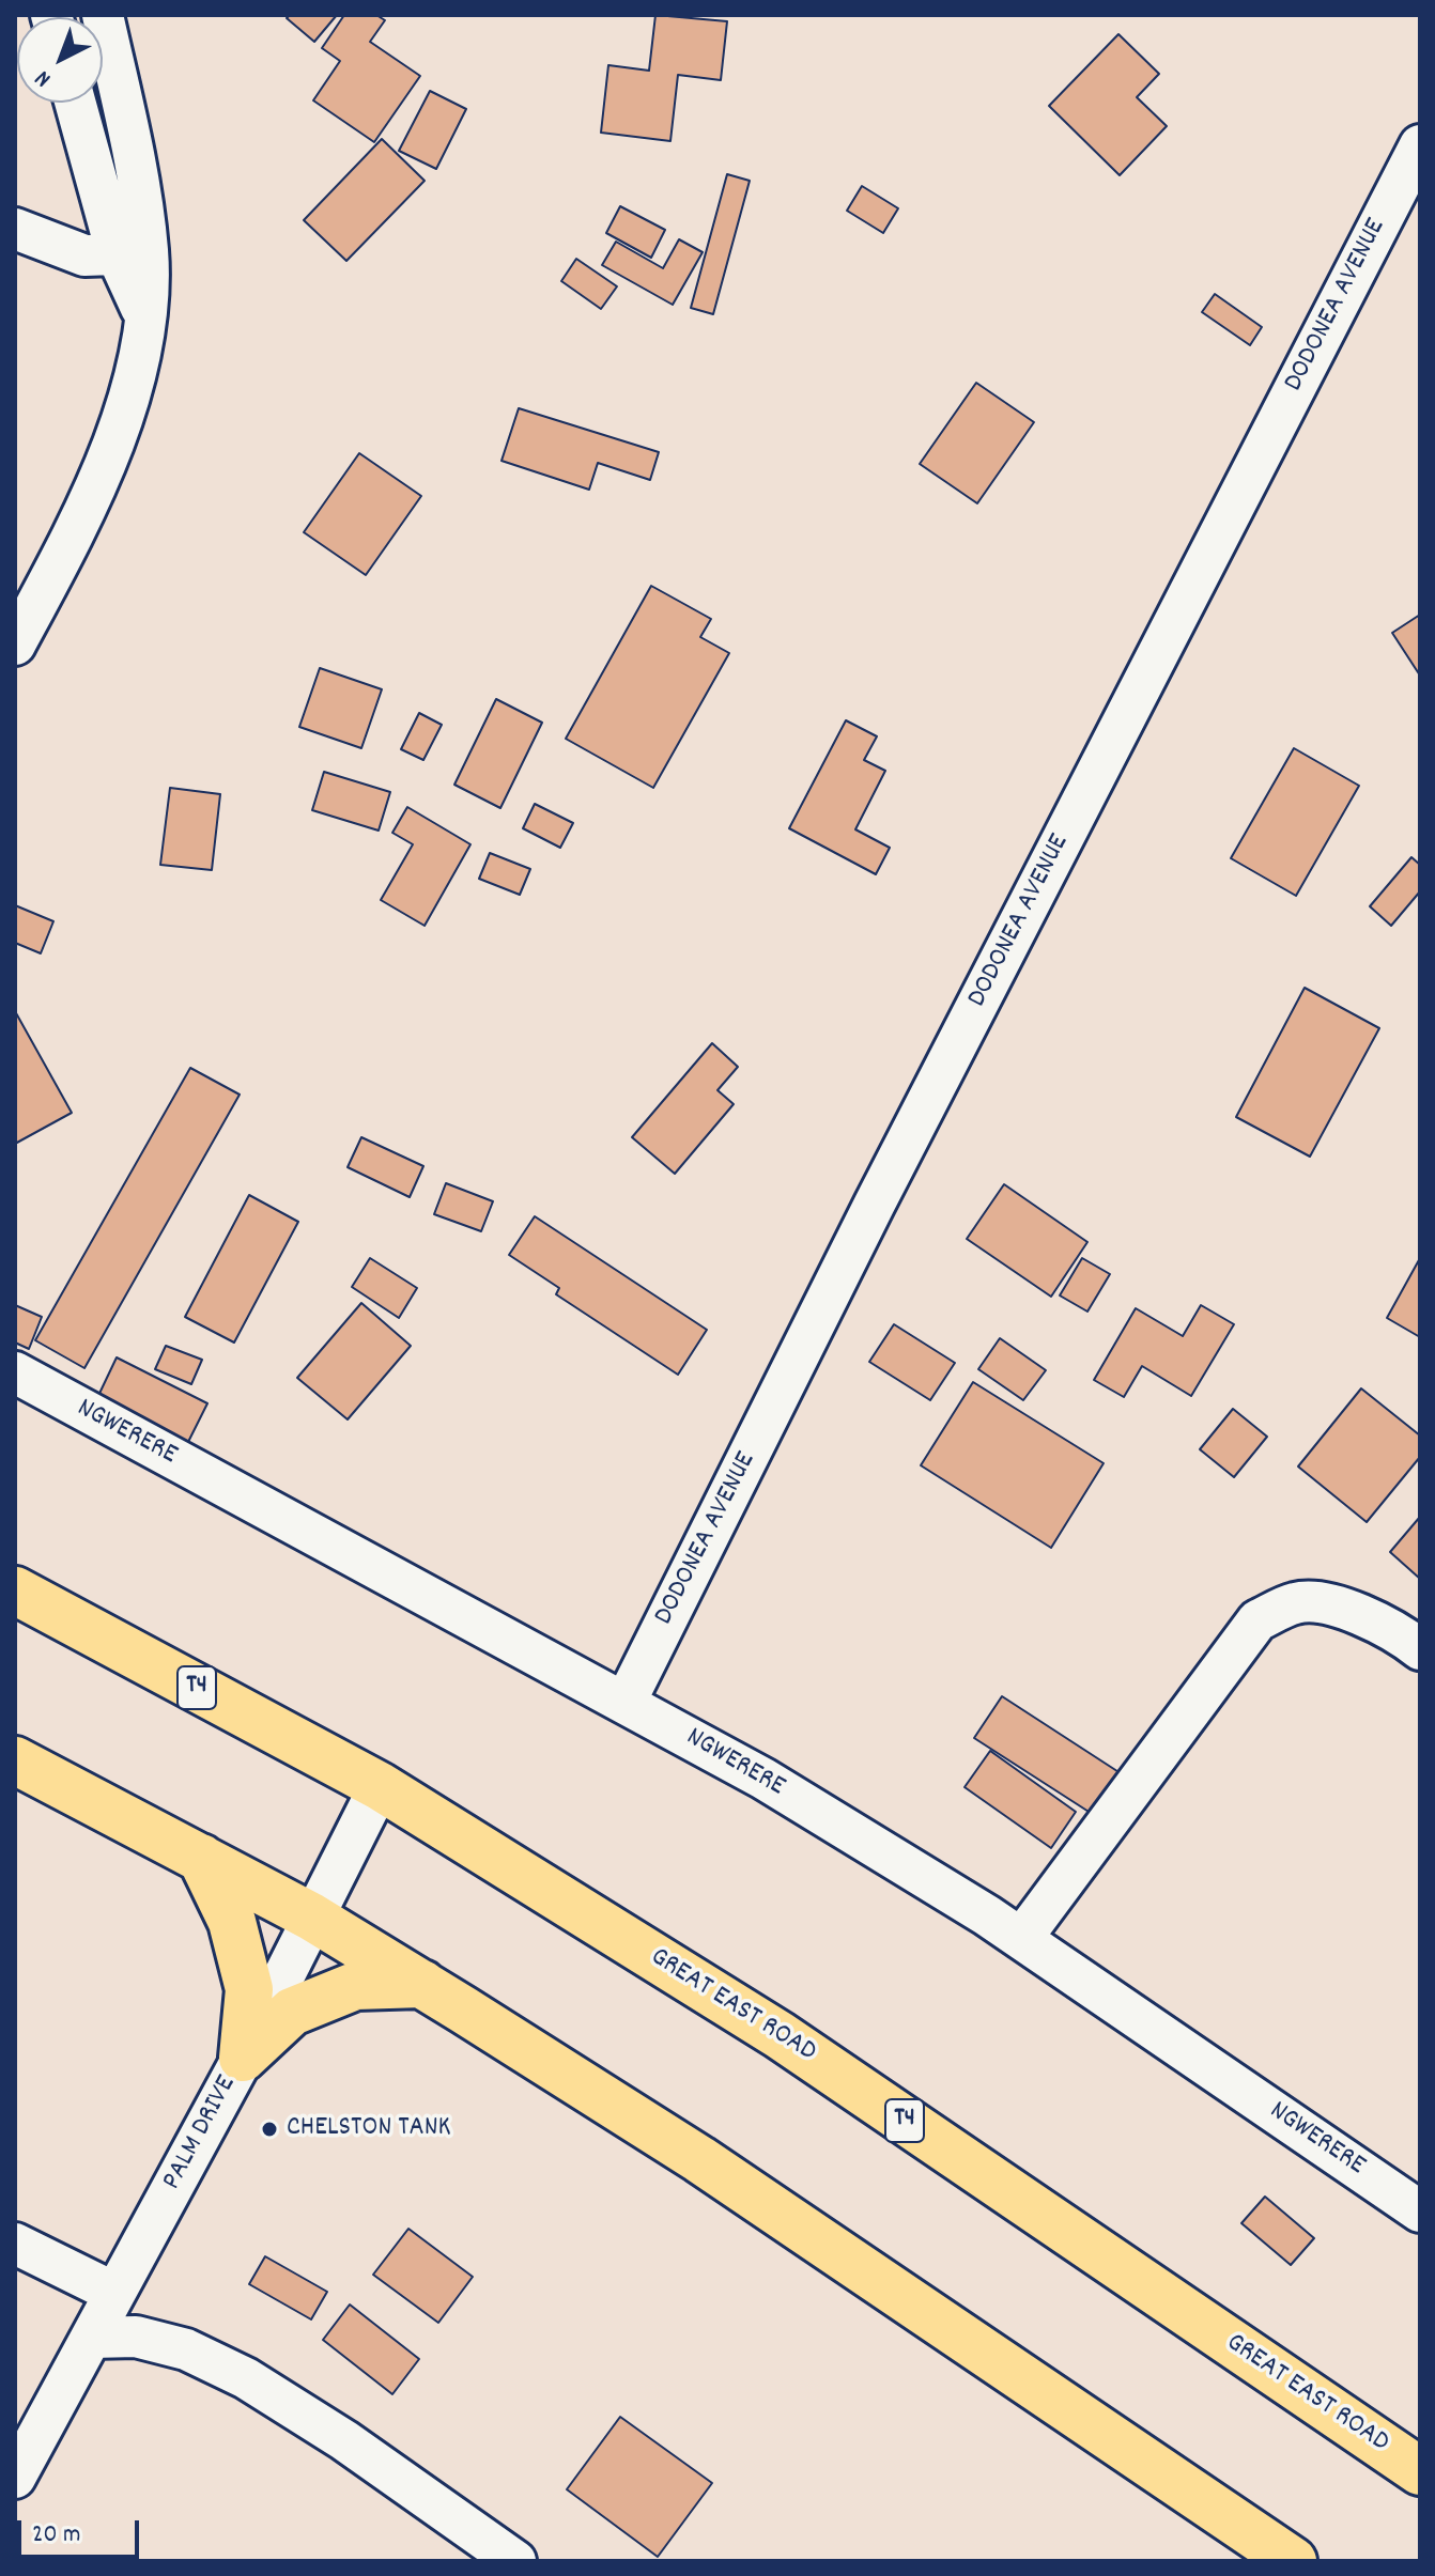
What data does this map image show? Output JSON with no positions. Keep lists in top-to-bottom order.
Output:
{
  "streets": {
    "main road": ["T4", "GREAT EAST ROAD"],
    "street": ["DODONEA AVENUE", "NGWERERE", "PALM DRIVE"]
  },
  "crossings": [
    ["DODONEA AVENUE", "NGWERERE"],
    ["GREAT EAST ROAD", "PALM DRIVE"]
  ],
  "places": ["CHELSTON TANK"],
  "scale_bar": "20 m",
  "north": "bottom left"
}
